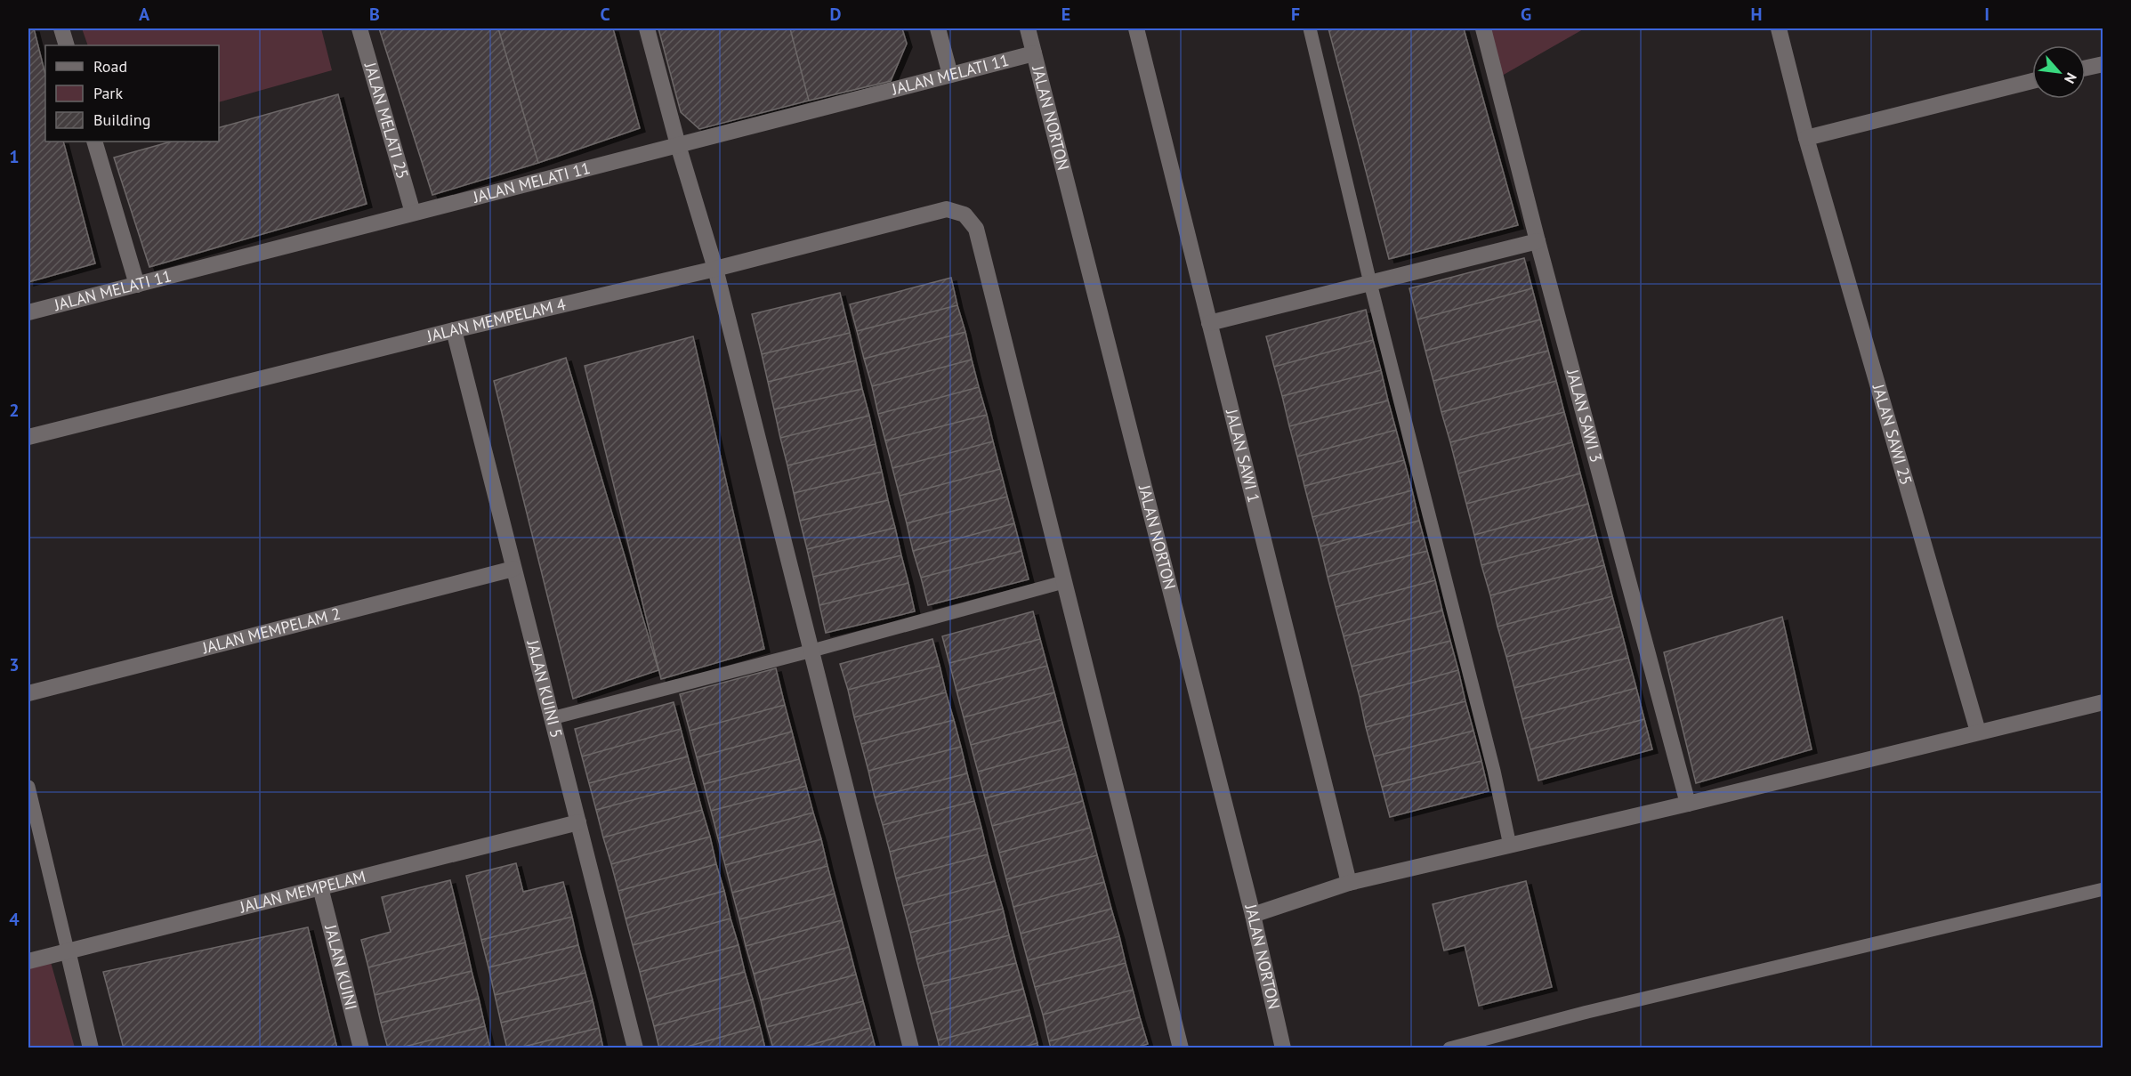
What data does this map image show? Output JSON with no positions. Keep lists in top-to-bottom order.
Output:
{
  "streets": {
    "street": [
      "JALAN MELATI 11",
      "JALAN NORTON",
      "JALAN MELATI 25",
      "JALAN MEMPELAM 4",
      "JALAN SAWI 3",
      "JALAN SAWI 25",
      "JALAN SAWI 1",
      "JALAN MEMPELAM 2",
      "JALAN KUINI 5",
      "JALAN MEMPELAM",
      "JALAN KUINI"
    ]
  },
  "crossings": [
    ["JALAN MELATI 11", "JALAN NORTON"],
    ["JALAN MELATI 11", "JALAN MELATI 25"],
    ["JALAN MEMPELAM 4", "JALAN KUINI 5"],
    ["JALAN MEMPELAM 2", "JALAN KUINI 5"],
    ["JALAN KUINI 5", "JALAN MEMPELAM"],
    ["JALAN MEMPELAM", "JALAN KUINI"]
  ],
  "legend": ["Road", "Park", "Building"],
  "north": "bottom right",
  "grid": {
    "columns": [
      "A",
      "B",
      "C",
      "D",
      "E",
      "F",
      "G",
      "H",
      "I"
    ],
    "rows": [
      "1",
      "2",
      "3",
      "4"
    ]
  }
}
